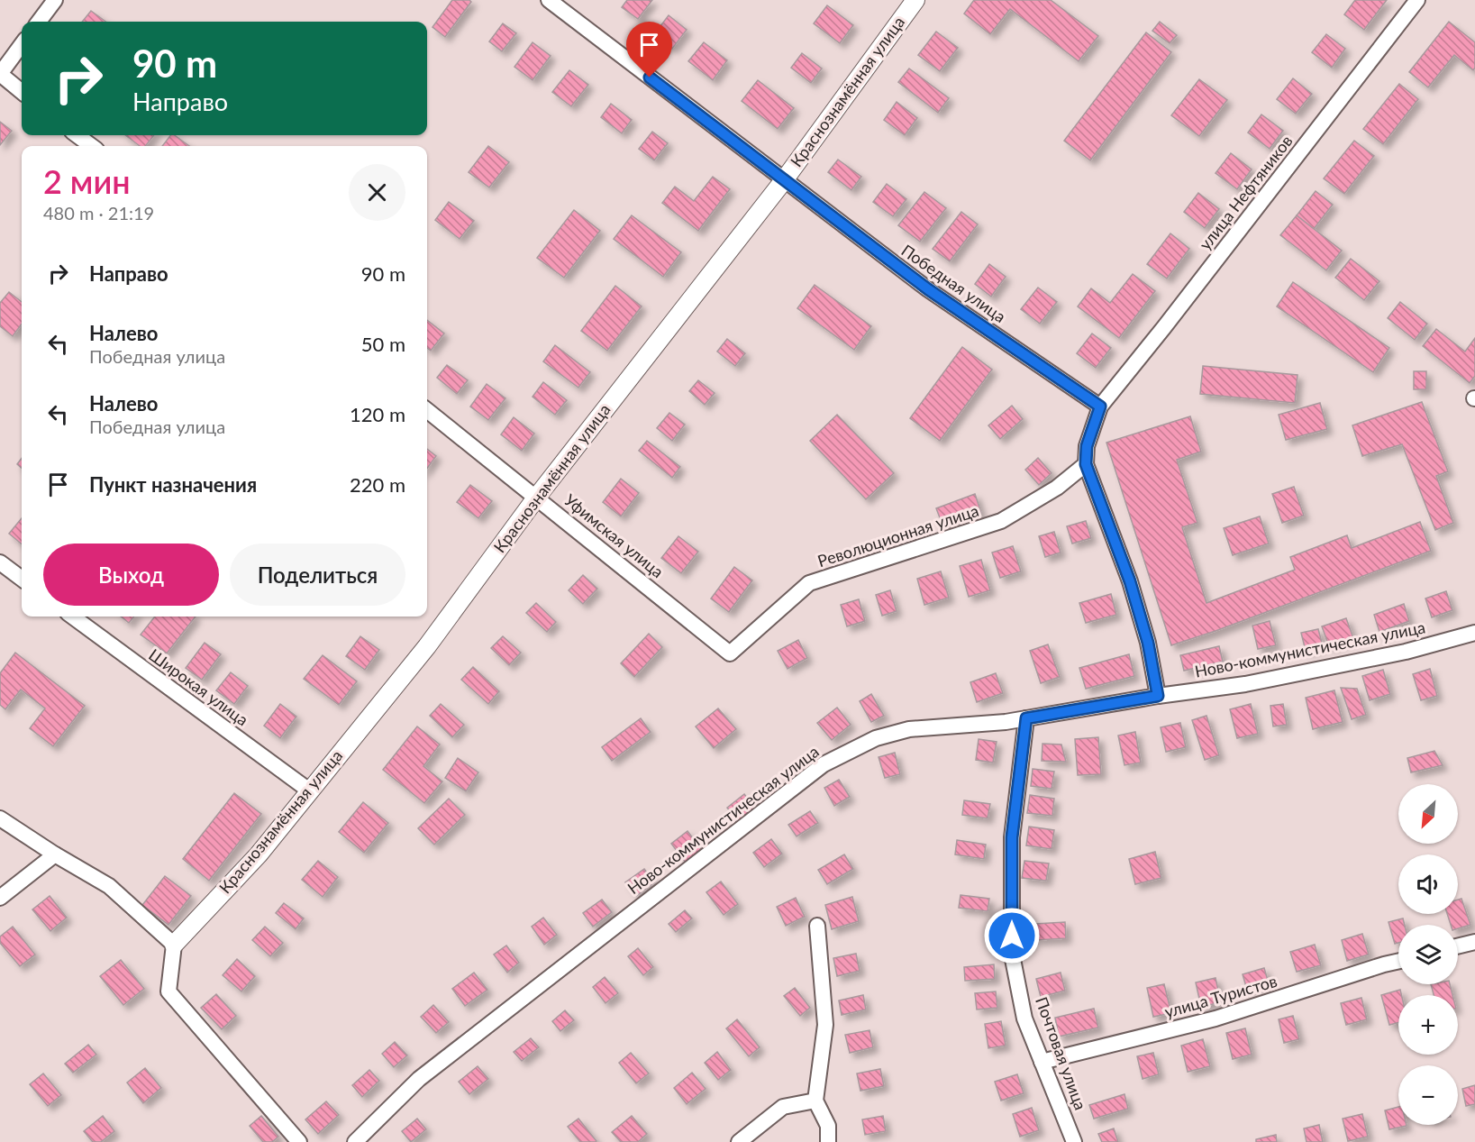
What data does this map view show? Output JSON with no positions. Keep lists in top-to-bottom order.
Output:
{
  "streets": {
    "street": [
      "Краснознамённая улица",
      "улица Нефтяников",
      "Победная улица",
      "Уфимская улица",
      "Революционная улица",
      "Ново-коммунистическая улица",
      "Широкая улица",
      "улица Туристов",
      "Почтовая улица"
    ]
  },
  "crossings": [
    ["Краснознамённая улица", "Победная улица"],
    ["Краснознамённая улица", "Уфимская улица"],
    ["Краснознамённая улица", "Широкая улица"],
    ["улица Нефтяников", "Победная улица"],
    ["Уфимская улица", "Революционная улица"],
    ["Ново-коммунистическая улица", "Почтовая улица"],
    ["улица Туристов", "Почтовая улица"]
  ],
  "north": "bottom left",
  "page": {
    "turn": ["90 m", "Направо"],
    "heading": ["2 мин", "480 m · 21:19"],
    "list": [
      {
        "name": "Направо",
        "value": "90 m"
      },
      {
        "name": "Налево",
        "note": "Победная улица",
        "value": "50 m"
      },
      {
        "name": "Налево",
        "note": "Победная улица",
        "value": "120 m"
      },
      {
        "name": "Пункт назначения",
        "value": "220 m"
      }
    ],
    "buttons": ["Выход", "Поделиться"],
    "map_buttons": ["+", "−"]
  }
}
